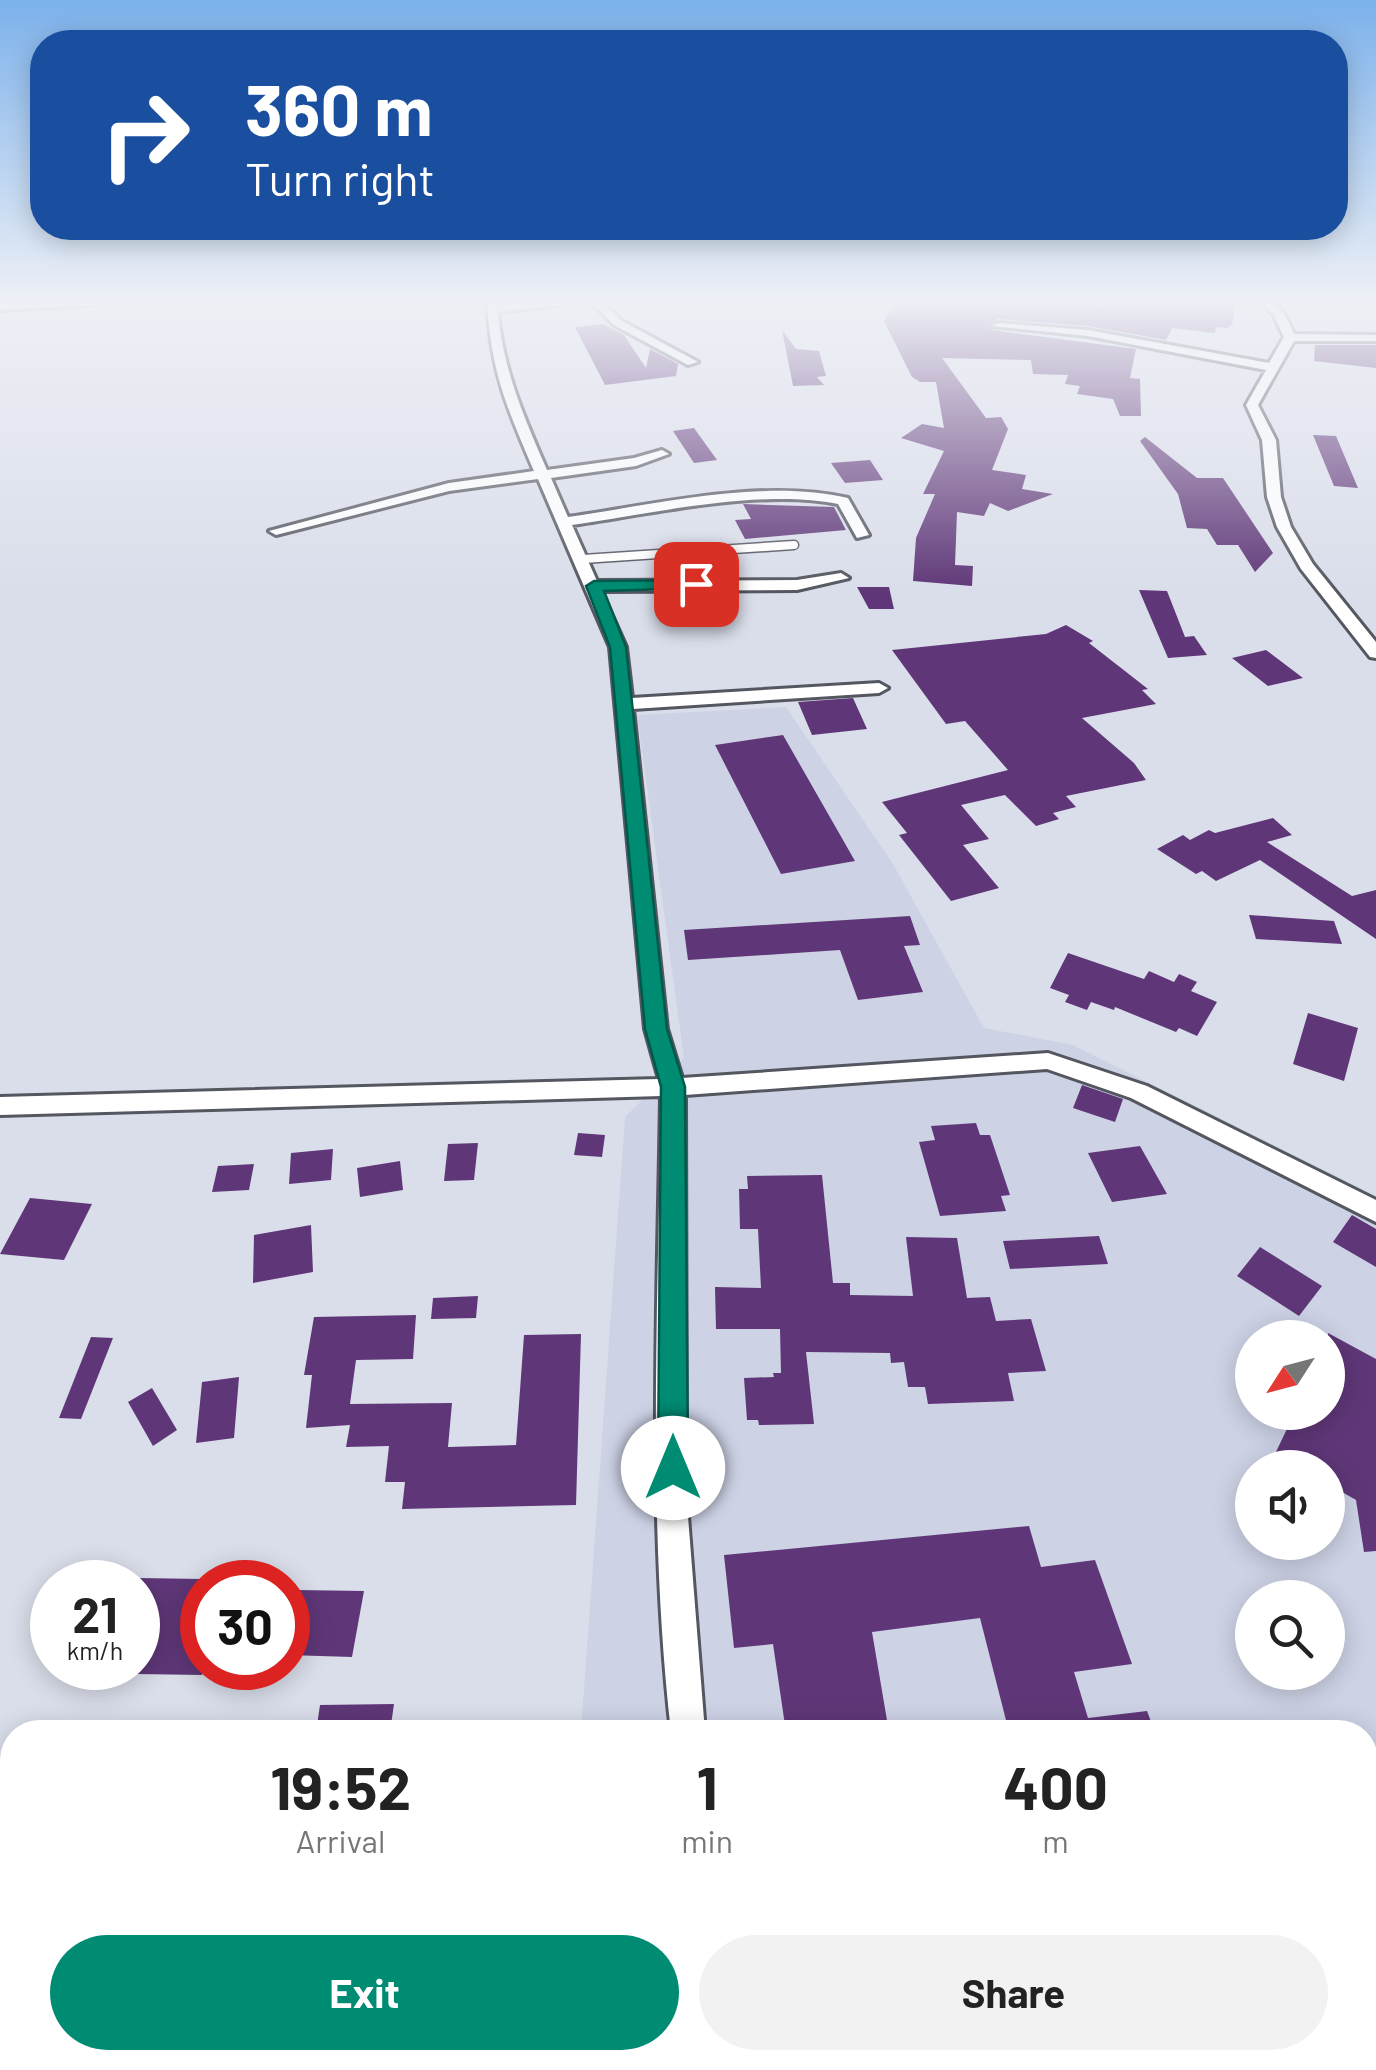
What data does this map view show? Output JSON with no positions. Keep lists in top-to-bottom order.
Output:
{
  "north": "bottom left",
  "page": {
    "turn": ["360 m", "Turn right"],
    "speed": "21 km/h",
    "limit": "30",
    "eta": [
      "19:52",
      "Arrival",
      "1",
      "min",
      "400",
      "m"
    ],
    "buttons": ["Exit", "Share"]
  }
}
